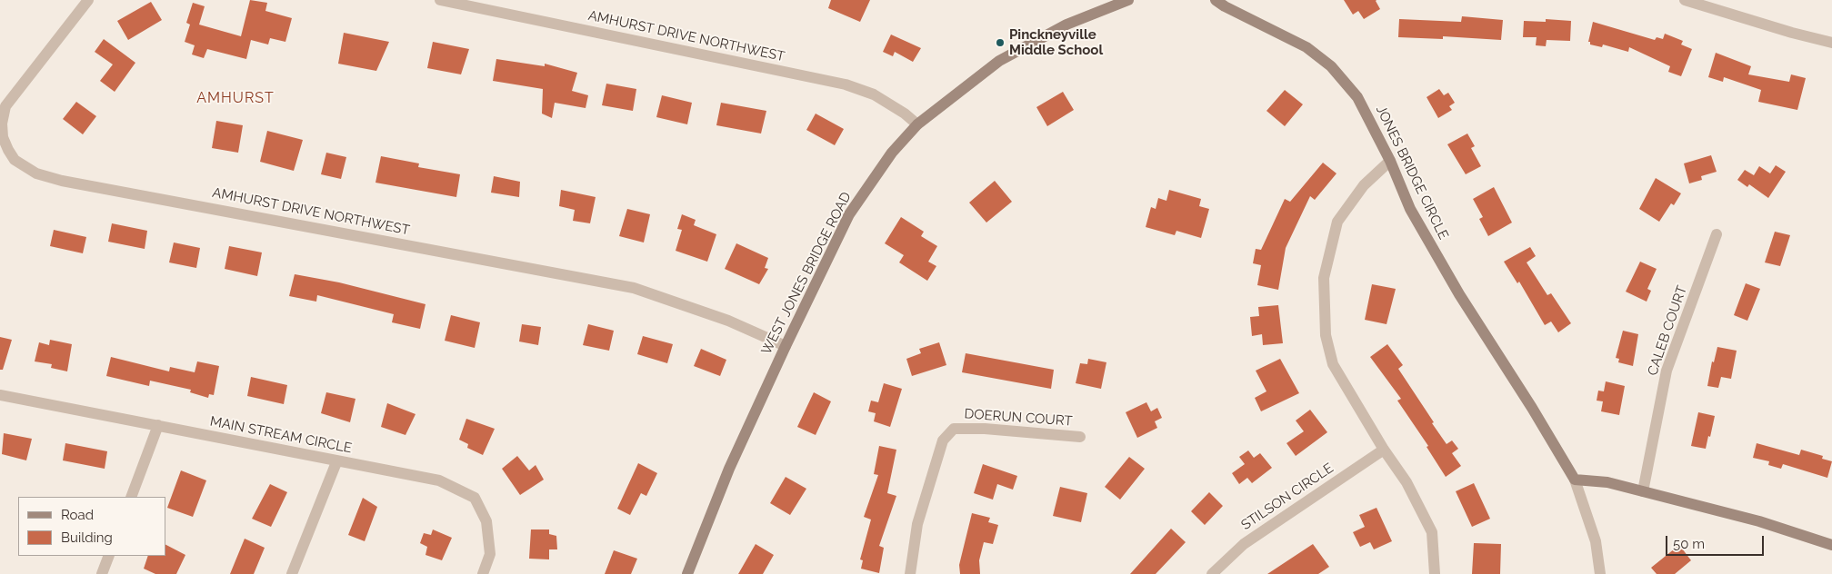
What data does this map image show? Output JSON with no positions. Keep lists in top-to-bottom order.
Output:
{
  "streets": {
    "street": [
      "AMHURST DRIVE NORTHWEST",
      "JONES BRIDGE CIRCLE",
      "WEST JONES BRIDGE ROAD",
      "CALEB COURT",
      "DOERUN COURT",
      "MAIN STREAM CIRCLE",
      "STILSON CIRCLE"
    ]
  },
  "crossings": [
    ["AMHURST DRIVE NORTHWEST", "WEST JONES BRIDGE ROAD"]
  ],
  "districts": ["AMHURST"],
  "places": ["Pinckneyville Middle School"],
  "legend": ["Road", "Building"],
  "scale_bar": "50 m"
}
